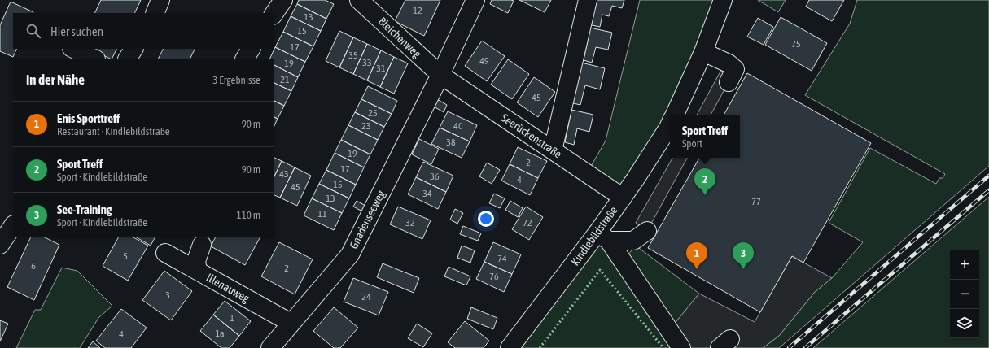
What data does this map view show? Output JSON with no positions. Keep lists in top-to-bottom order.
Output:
{
  "streets": {
    "street": [
      "Bleichenweg",
      "Seerückenstraße",
      "Gnadenseeweg",
      "Kindlebildstraße",
      "Illenauweg"
    ]
  },
  "crossings": [
    ["Bleichenweg", "Seerückenstraße"],
    ["Bleichenweg", "Gnadenseeweg"],
    ["Seerückenstraße", "Gnadenseeweg"],
    ["Seerückenstraße", "Kindlebildstraße"],
    ["Gnadenseeweg", "Illenauweg"]
  ],
  "house_numbers": [
    "12",
    "13",
    "15",
    "75",
    "17",
    "35",
    "49",
    "33",
    "19",
    "31",
    "21",
    "45",
    "25",
    "23",
    "40",
    "38",
    "19",
    "2",
    "17",
    "43",
    "36",
    "4",
    "15",
    "45",
    "34",
    "13",
    "77",
    "11",
    "32",
    "72",
    "5",
    "74",
    "6",
    "2",
    "76",
    "3",
    "24",
    "1",
    "1a",
    "4"
  ],
  "page": {
    "search": "Hier suchen",
    "heading": ["In der Nähe", "3 Ergebnisse"],
    "list": [
      {
        "mark": "1",
        "name": "Enis Sporttreff",
        "note": "Restaurant · Kindlebildstraße",
        "value": "90 m"
      },
      {
        "mark": "2",
        "name": "Sport Treff",
        "note": "Sport · Kindlebildstraße",
        "value": "90 m"
      },
      {
        "mark": "3",
        "name": "See-Training",
        "note": "Sport · Kindlebildstraße",
        "value": "110 m"
      }
    ],
    "popup": ["Sport Treff", "Sport"],
    "pins": ["2", "1", "3"],
    "map_buttons": ["+", "−"]
  }
}
